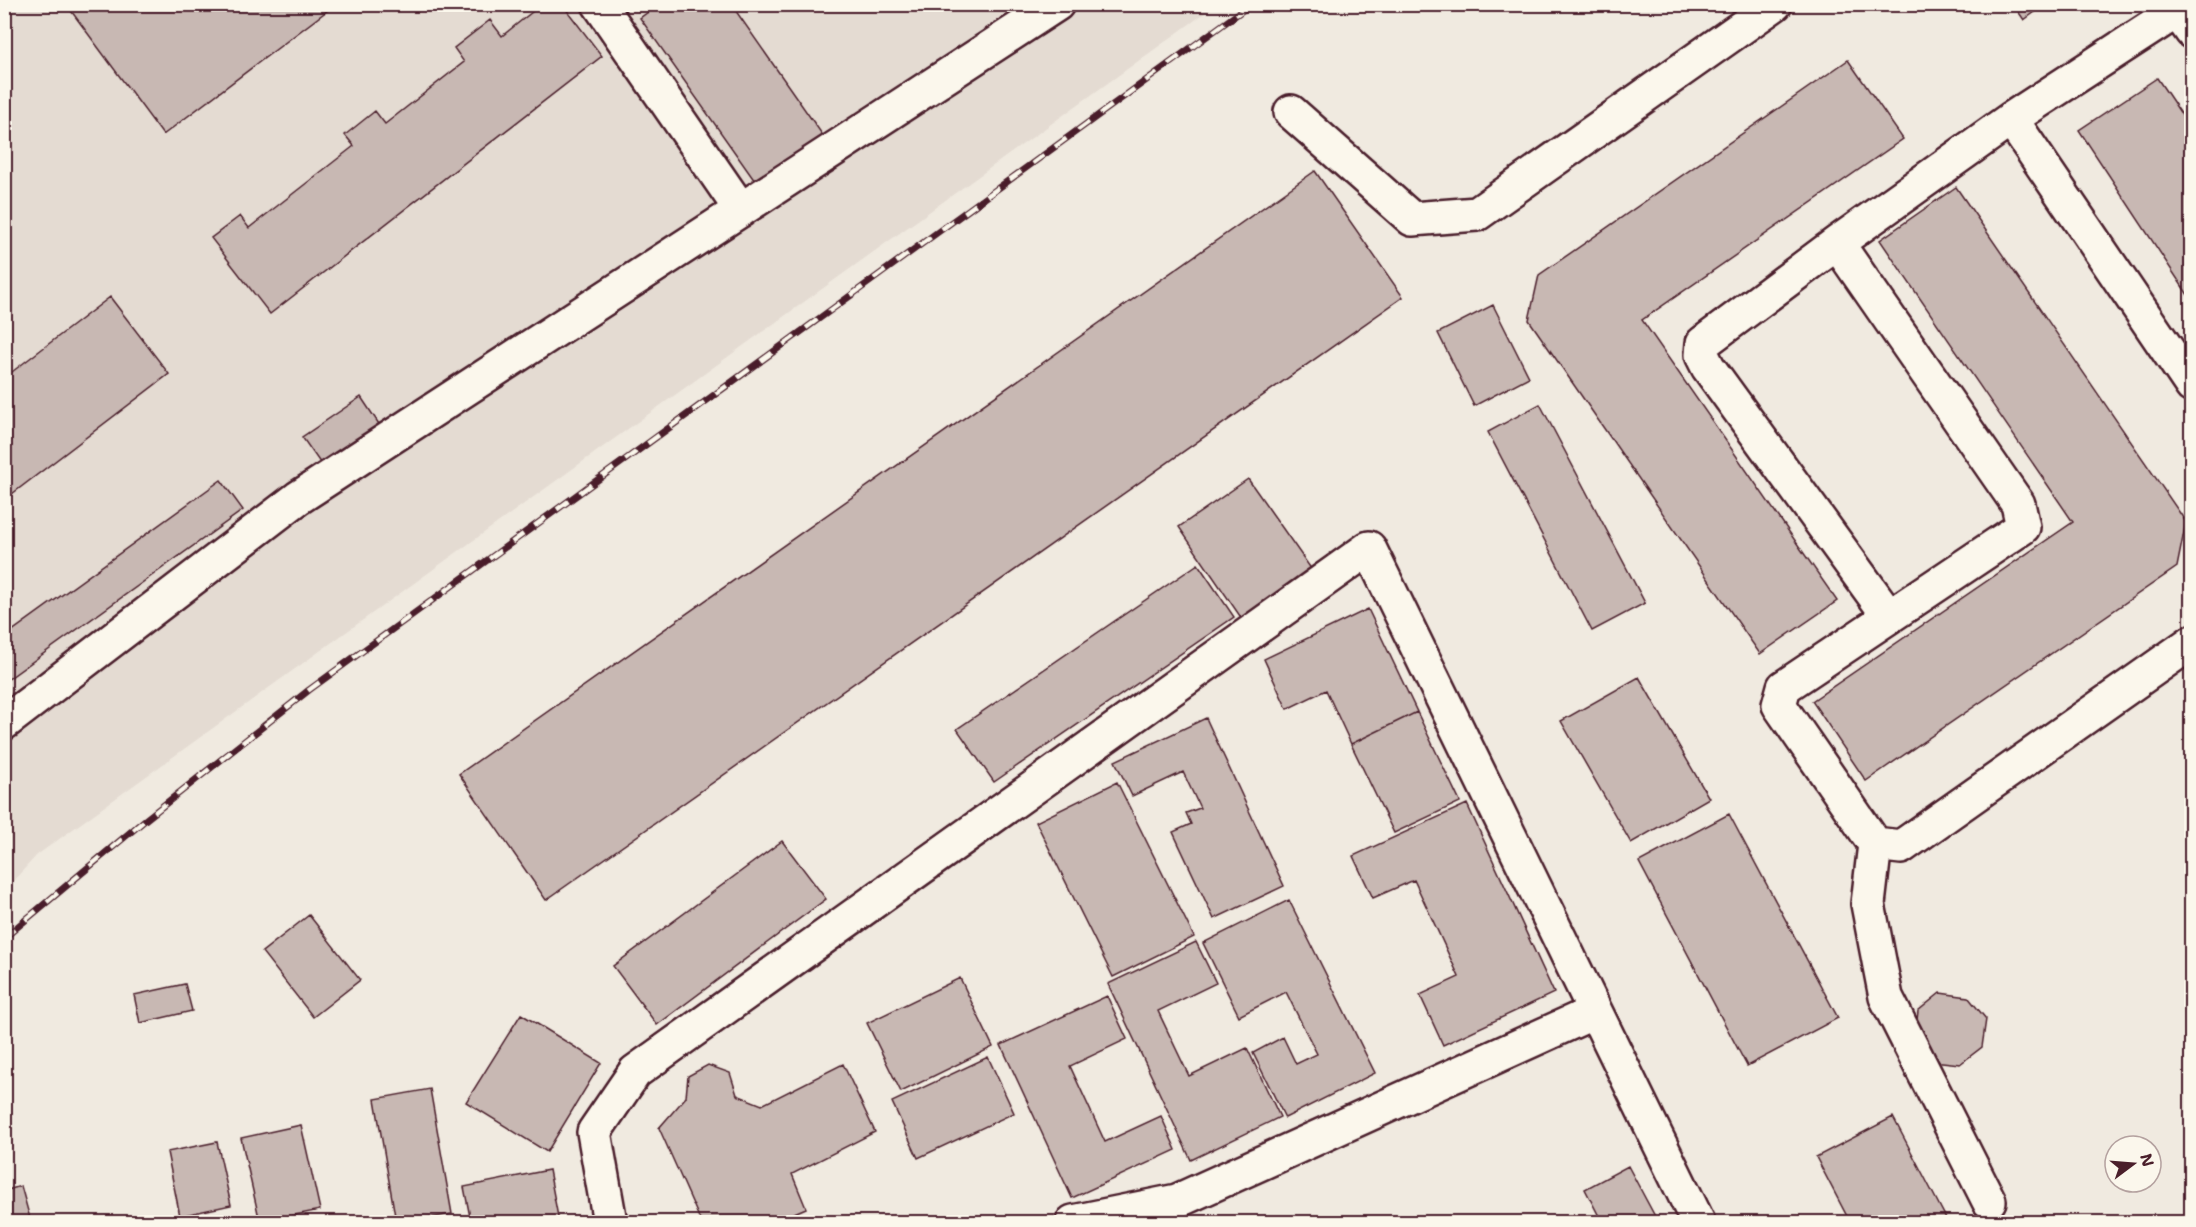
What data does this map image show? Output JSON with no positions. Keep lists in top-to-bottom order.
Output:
{
  "north": "right"
}
